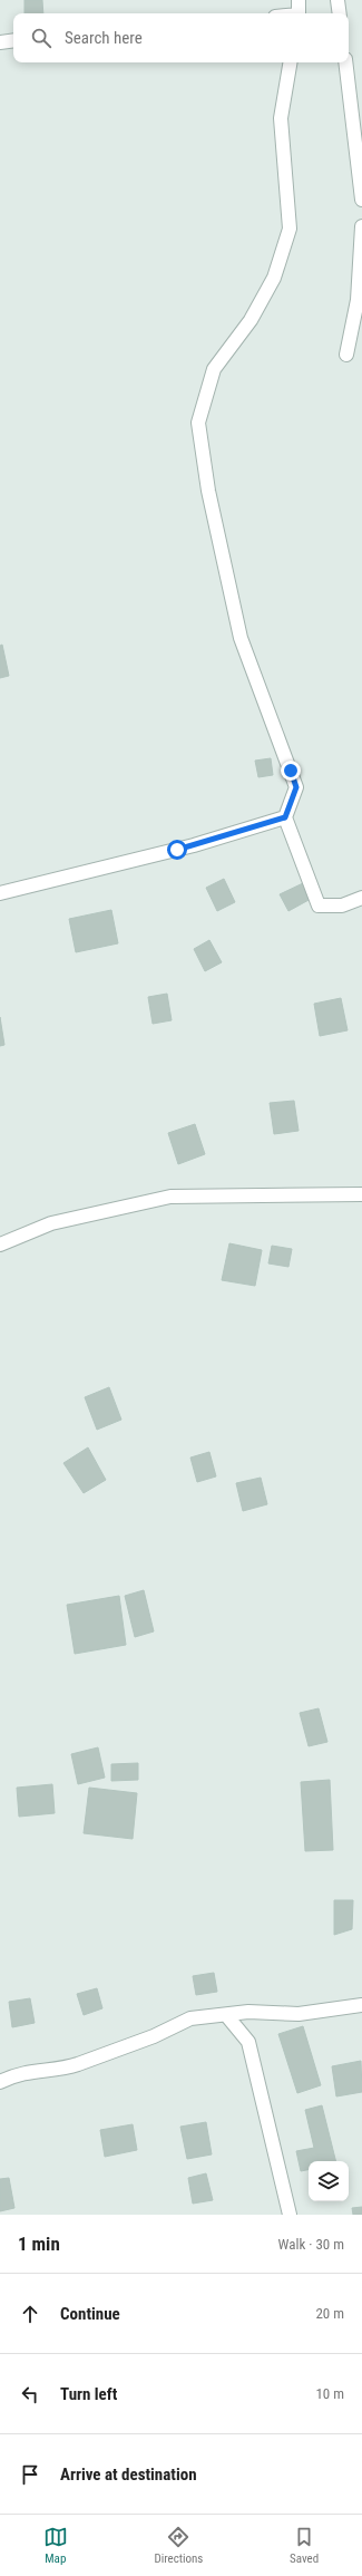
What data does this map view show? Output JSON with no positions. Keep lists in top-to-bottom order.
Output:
{
  "page": {
    "search": "Search here",
    "heading": ["1 min", "Walk · 30 m"],
    "list": [
      ["Continue", "20 m"],
      ["Turn left", "10 m"],
      "Arrive at destination"
    ],
    "nav": ["Map", "Directions", "Saved"]
  }
}
